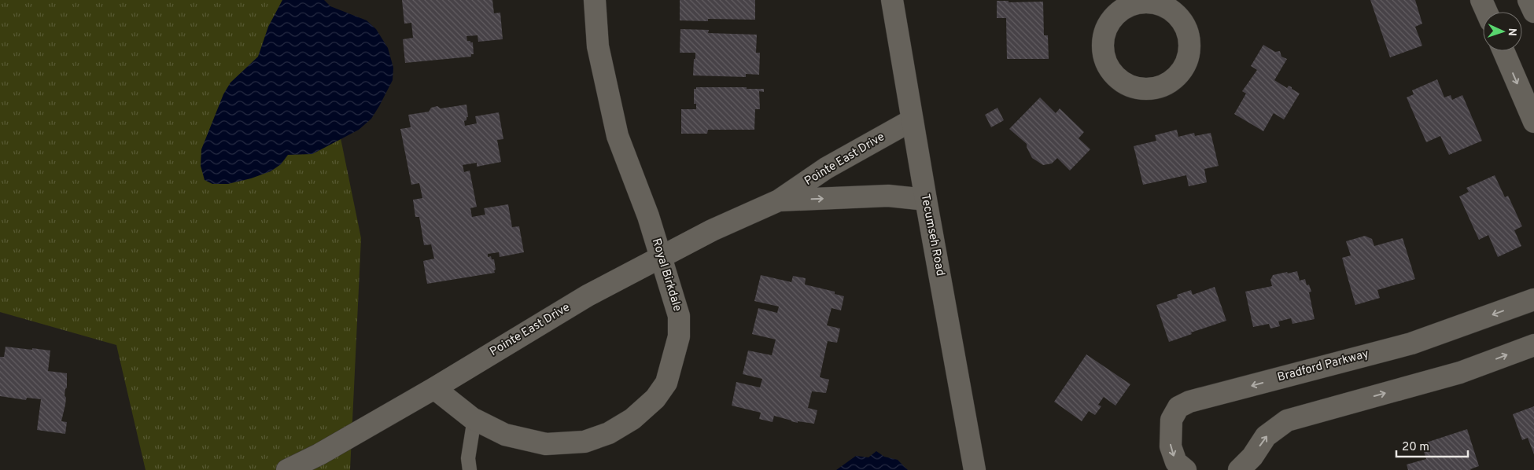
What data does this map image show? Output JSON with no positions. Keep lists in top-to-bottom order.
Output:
{
  "streets": {
    "street": [
      "Pointe East Drive",
      "Tecumseh Road",
      "Royal Birkdale",
      "Bradford Parkway"
    ]
  },
  "crossings": [
    ["Pointe East Drive", "Tecumseh Road"],
    ["Pointe East Drive", "Royal Birkdale"]
  ],
  "scale_bar": "20 m",
  "north": "right"
}
